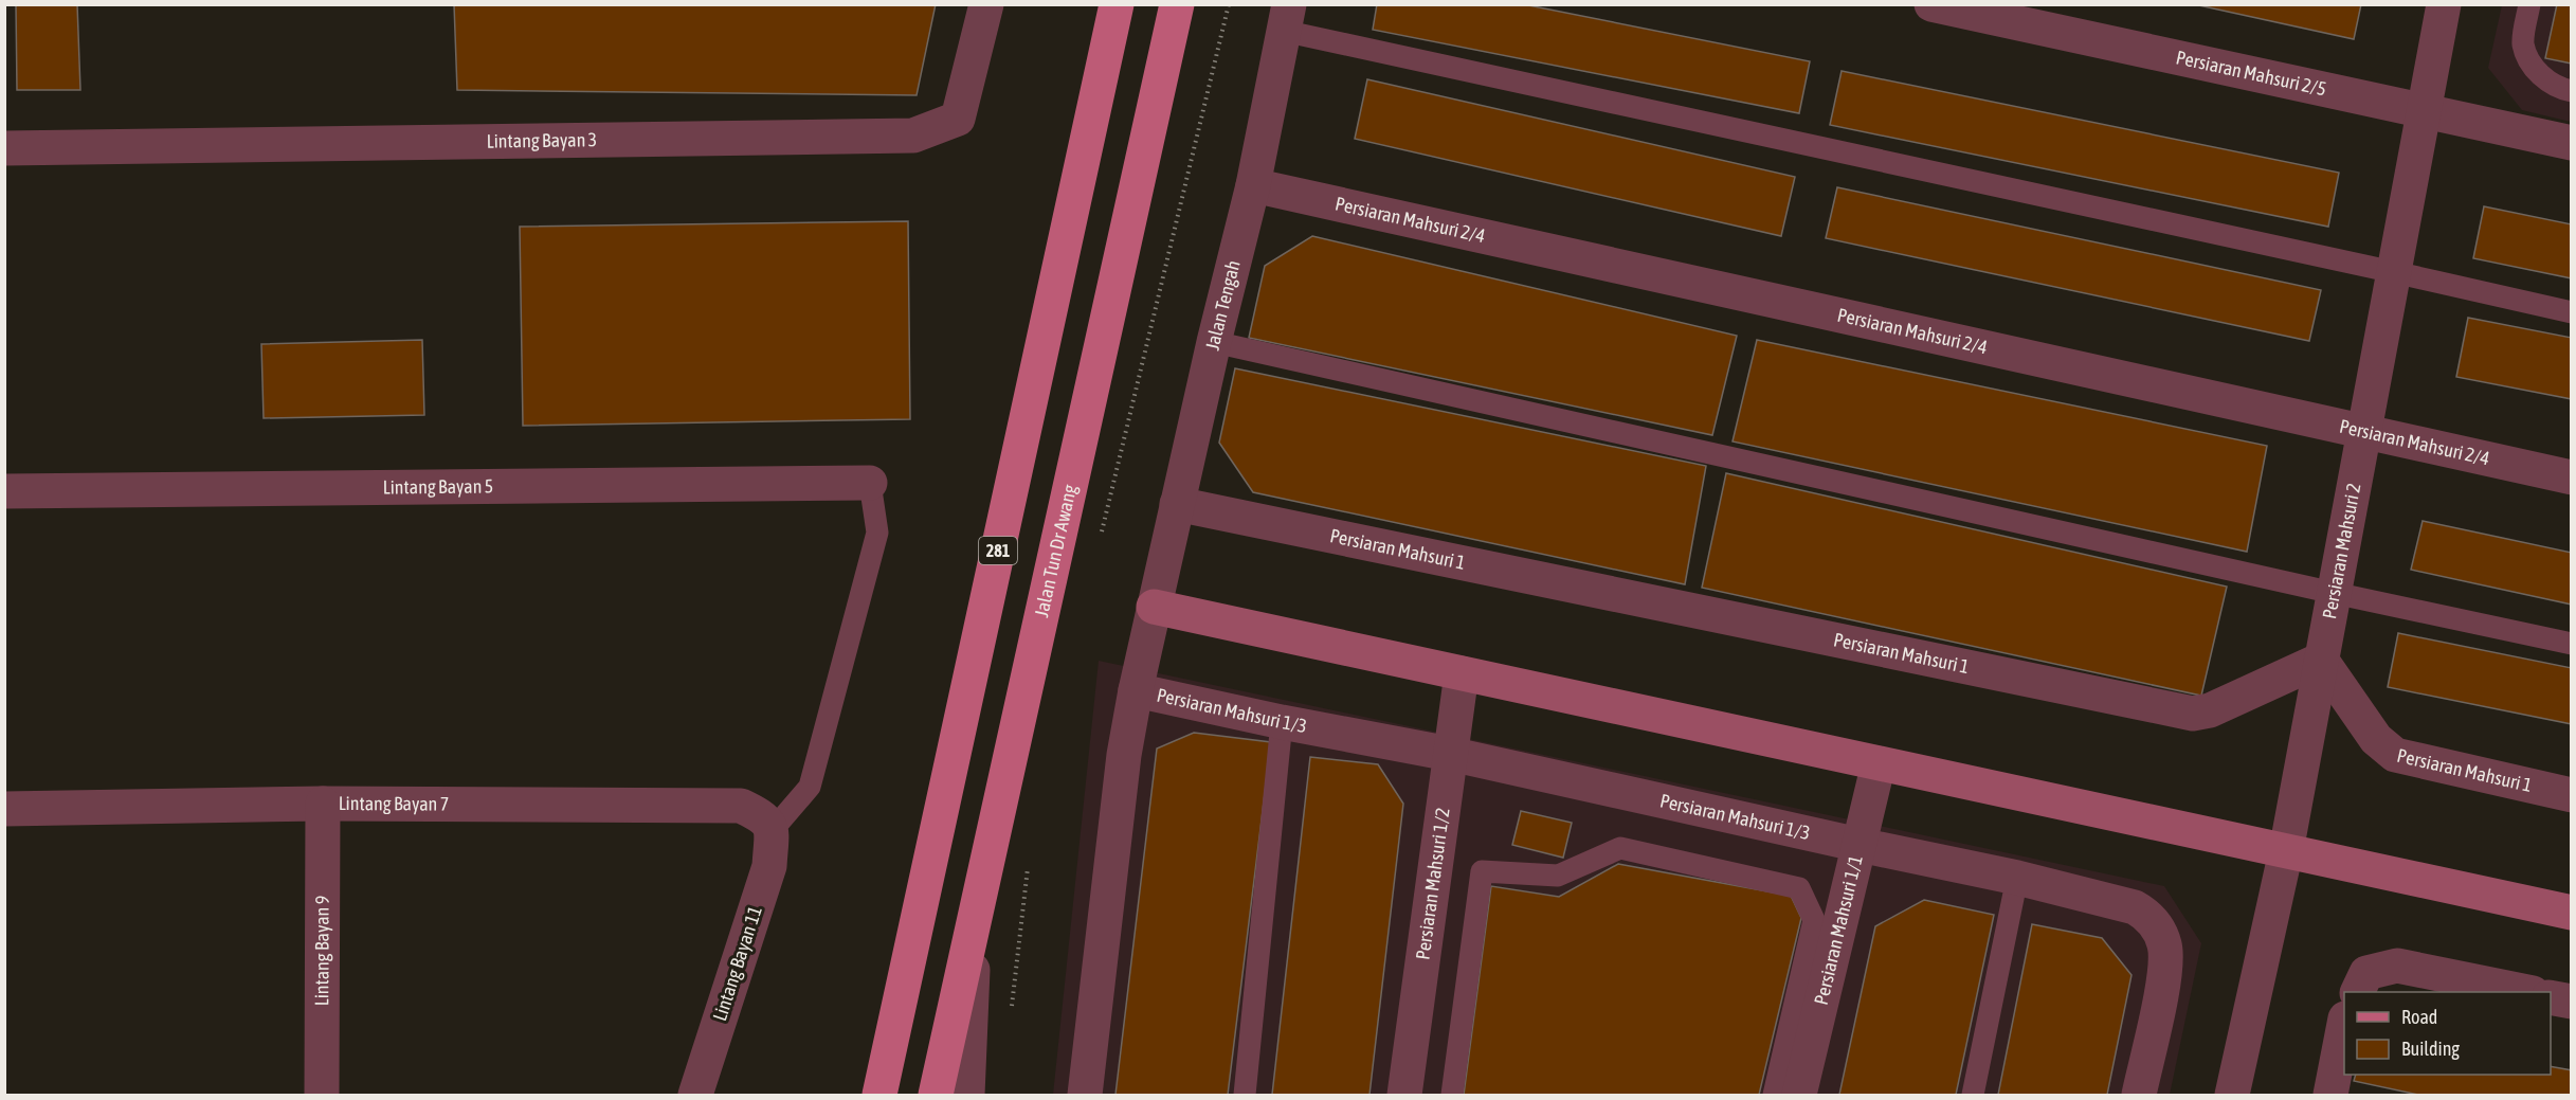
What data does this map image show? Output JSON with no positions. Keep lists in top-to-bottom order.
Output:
{
  "streets": {
    "main road": ["Jalan Tun Dr Awang", "281"],
    "street": [
      "Persiaran Mahsuri 2/5",
      "Lintang Bayan 3",
      "Persiaran Mahsuri 2/4",
      "Jalan Tengah",
      "Lintang Bayan 5",
      "Persiaran Mahsuri 1",
      "Persiaran Mahsuri 2",
      "Persiaran Mahsuri 1/3",
      "Lintang Bayan 7",
      "Persiaran Mahsuri 1/2",
      "Persiaran Mahsuri 1/1",
      "Lintang Bayan 9",
      "Lintang Bayan 11"
    ]
  },
  "crossings": [
    ["Persiaran Mahsuri 2/5", "Persiaran Mahsuri 2"],
    ["Persiaran Mahsuri 2/4", "Jalan Tengah"],
    ["Persiaran Mahsuri 2/4", "Persiaran Mahsuri 2"],
    ["Jalan Tengah", "Persiaran Mahsuri 1"],
    ["Jalan Tengah", "Persiaran Mahsuri 1/3"],
    ["Persiaran Mahsuri 1", "Persiaran Mahsuri 2"],
    ["Persiaran Mahsuri 1/3", "Persiaran Mahsuri 1/2"],
    ["Persiaran Mahsuri 1/3", "Persiaran Mahsuri 1/1"],
    ["Lintang Bayan 7", "Lintang Bayan 9"],
    ["Lintang Bayan 7", "Lintang Bayan 11"]
  ],
  "legend": ["Road", "Building"]
}
